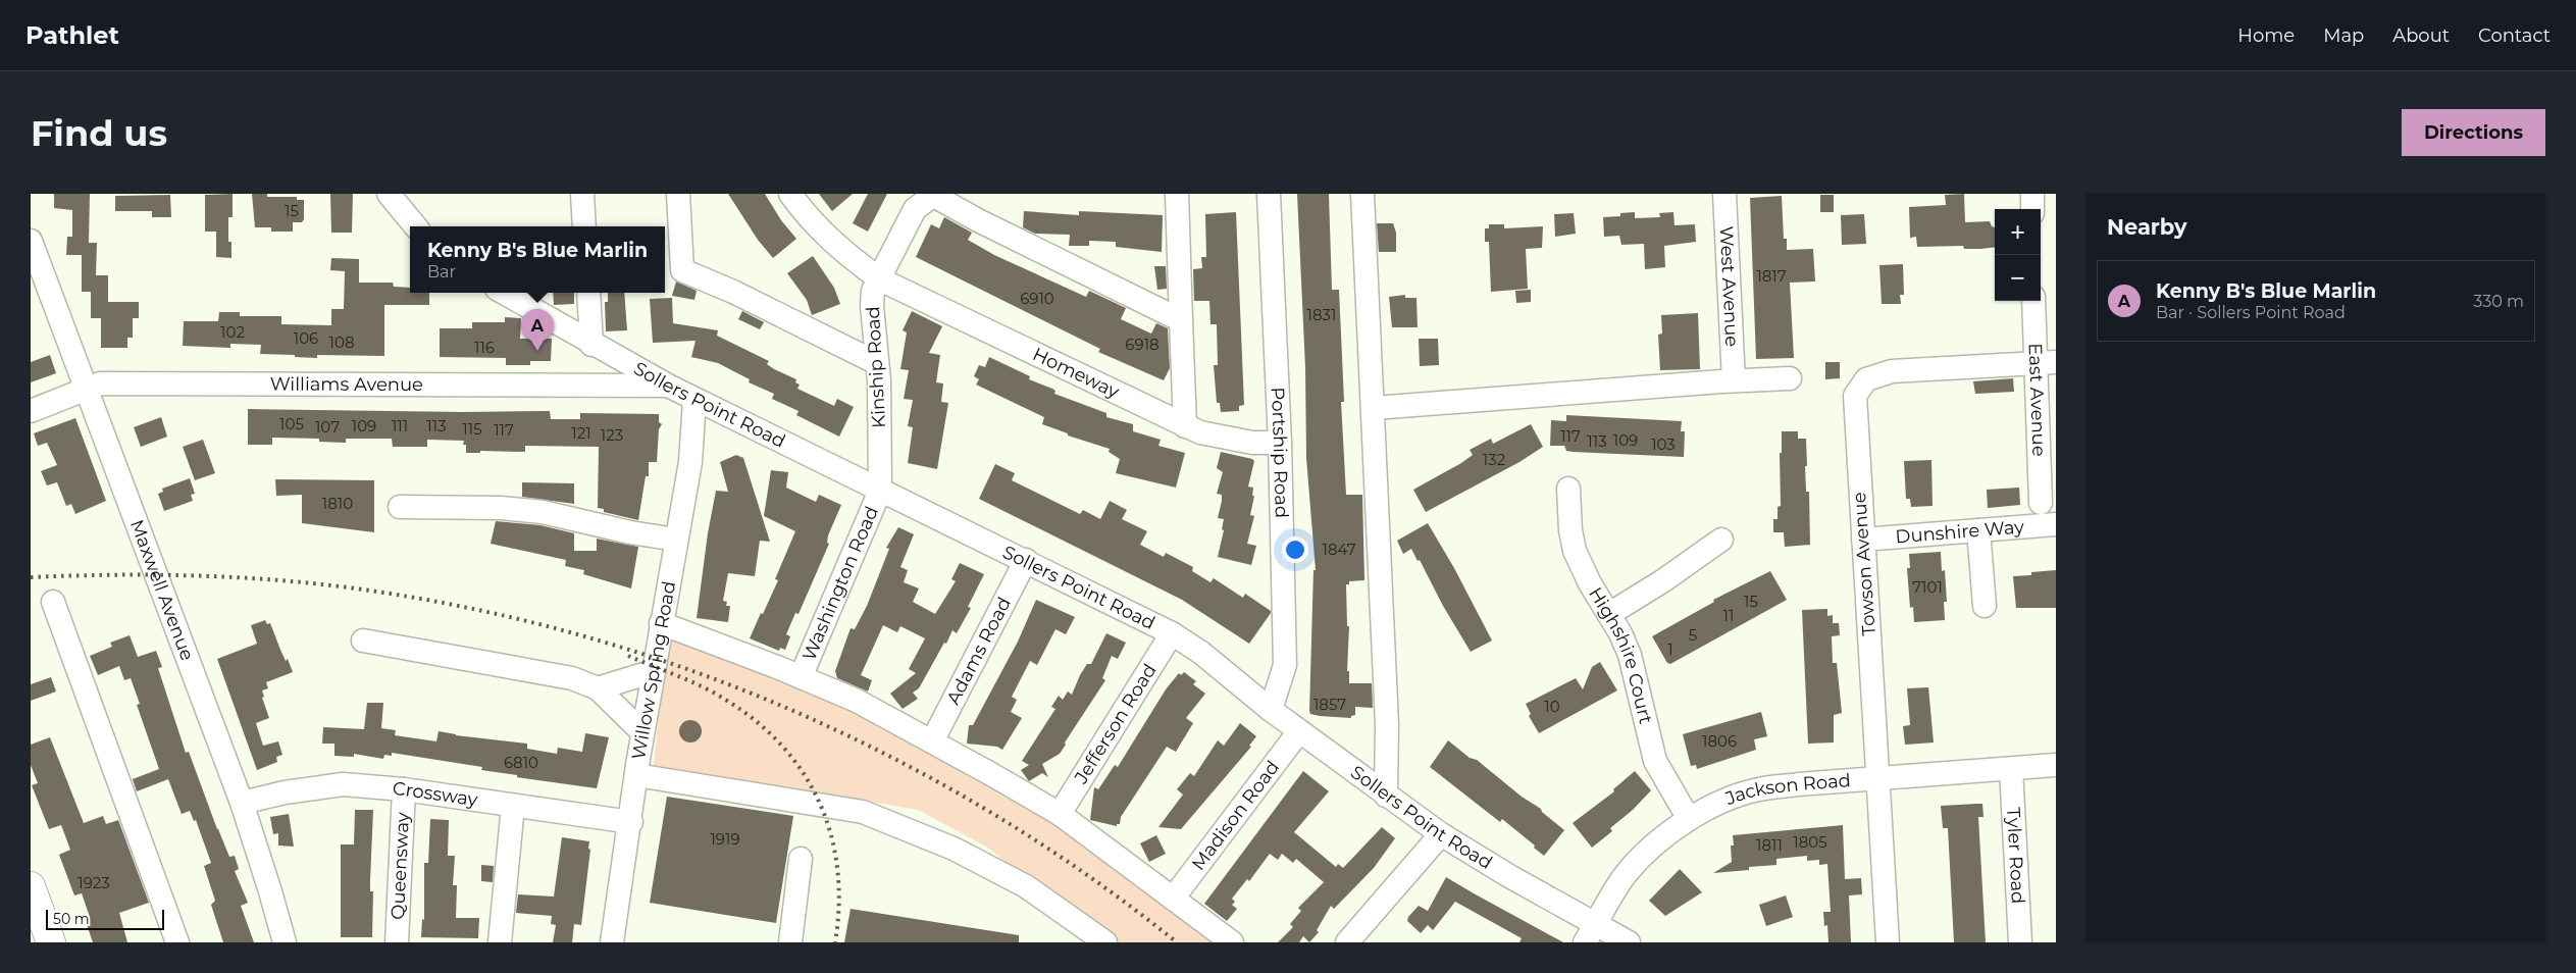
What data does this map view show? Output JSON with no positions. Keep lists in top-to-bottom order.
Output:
{
  "streets": {
    "street": [
      "West Avenue",
      "Kinship Road",
      "Homeway",
      "Williams Avenue",
      "East Avenue",
      "Sollers Point Road",
      "Portship Road",
      "Dunshire Way",
      "Towson Avenue",
      "Washington Road",
      "Maxwell Avenue",
      "Adams Road",
      "Highshire Court",
      "Willow Spring Road",
      "Jefferson Road",
      "Jackson Road",
      "Crossway",
      "Madison Road",
      "Tyler Road",
      "Queensway"
    ]
  },
  "crossings": [
    ["Kinship Road", "Homeway"],
    ["Kinship Road", "Sollers Point Road"],
    ["Kinship Road", "Washington Road"],
    ["Homeway", "Portship Road"],
    ["Williams Avenue", "Sollers Point Road"],
    ["Williams Avenue", "Maxwell Avenue"],
    ["East Avenue", "Towson Avenue"],
    ["Sollers Point Road", "Portship Road"],
    ["Sollers Point Road", "Washington Road"],
    ["Sollers Point Road", "Adams Road"],
    ["Sollers Point Road", "Willow Spring Road"],
    ["Sollers Point Road", "Jefferson Road"],
    ["Sollers Point Road", "Jackson Road"],
    ["Sollers Point Road", "Madison Road"],
    ["Dunshire Way", "Towson Avenue"],
    ["Towson Avenue", "Jackson Road"],
    ["Maxwell Avenue", "Crossway"],
    ["Highshire Court", "Jackson Road"],
    ["Willow Spring Road", "Crossway"],
    ["Jackson Road", "Tyler Road"],
    ["Crossway", "Queensway"]
  ],
  "house_numbers": [
    "15",
    "1817",
    "6910",
    "1831",
    "102",
    "106",
    "108",
    "6918",
    "116",
    "105",
    "109",
    "111",
    "113",
    "107",
    "115",
    "117",
    "121",
    "123",
    "117",
    "109",
    "113",
    "103",
    "132",
    "1810",
    "1847",
    "7101",
    "15",
    "11",
    "5",
    "1",
    "1857",
    "10",
    "1806",
    "6810",
    "1919",
    "1805",
    "1811",
    "1923"
  ],
  "scale_bar": "50 m",
  "page": {
    "header": "Pathlet",
    "nav": [
      "Home",
      "Map",
      "About",
      "Contact"
    ],
    "buttons": "Directions",
    "title": "Find us",
    "heading": "Nearby",
    "map_buttons": ["+", "−"],
    "popup": ["Kenny B's Blue Marlin", "Bar"],
    "list": [
      {
        "mark": "A",
        "name": "Kenny B's Blue Marlin",
        "note": "Bar · Sollers Point Road",
        "value": "330 m"
      }
    ],
    "pins": "A",
    "scale": "50 m"
  }
}
